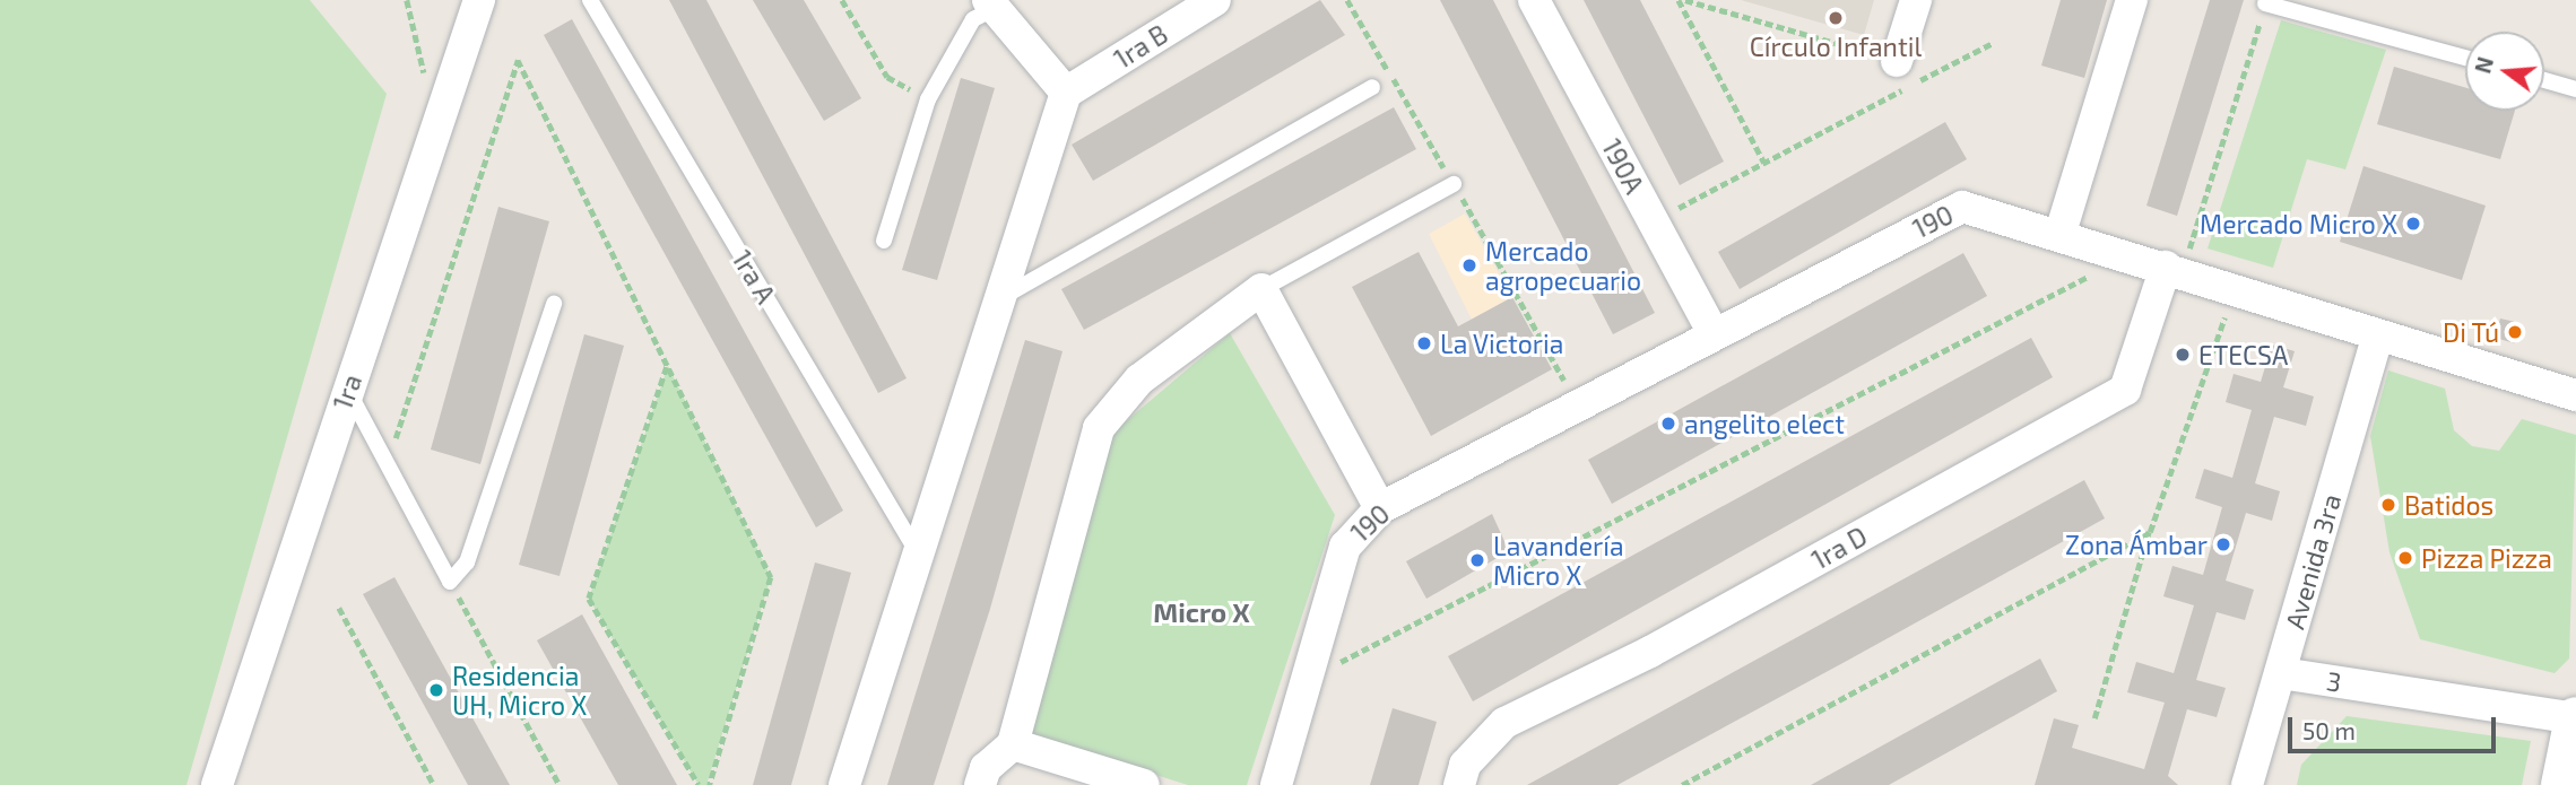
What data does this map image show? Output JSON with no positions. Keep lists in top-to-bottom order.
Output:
{
  "streets": {
    "street": [
      "1ra B",
      "190A",
      "190",
      "1ra",
      "1ra D",
      "Avenida 3ra",
      "3"
    ],
    "lane": ["1ra A"]
  },
  "crossings": [
    ["190A", "190"],
    ["190", "1ra D"],
    ["190", "Avenida 3ra"],
    ["Avenida 3ra", "3"]
  ],
  "districts": ["Micro X"],
  "places": [
    "Círculo Infantil",
    "Mercado Micro X",
    "Mercado agropecuario",
    "Di Tú",
    "La Victoria",
    "ETECSA",
    "angelito elect",
    "Batidos",
    "Zona Ámbar",
    "Pizza Pizza",
    "Lavandería Micro X",
    "Residencia UH, Micro X"
  ],
  "scale_bar": "50 m",
  "north": "left"
}
